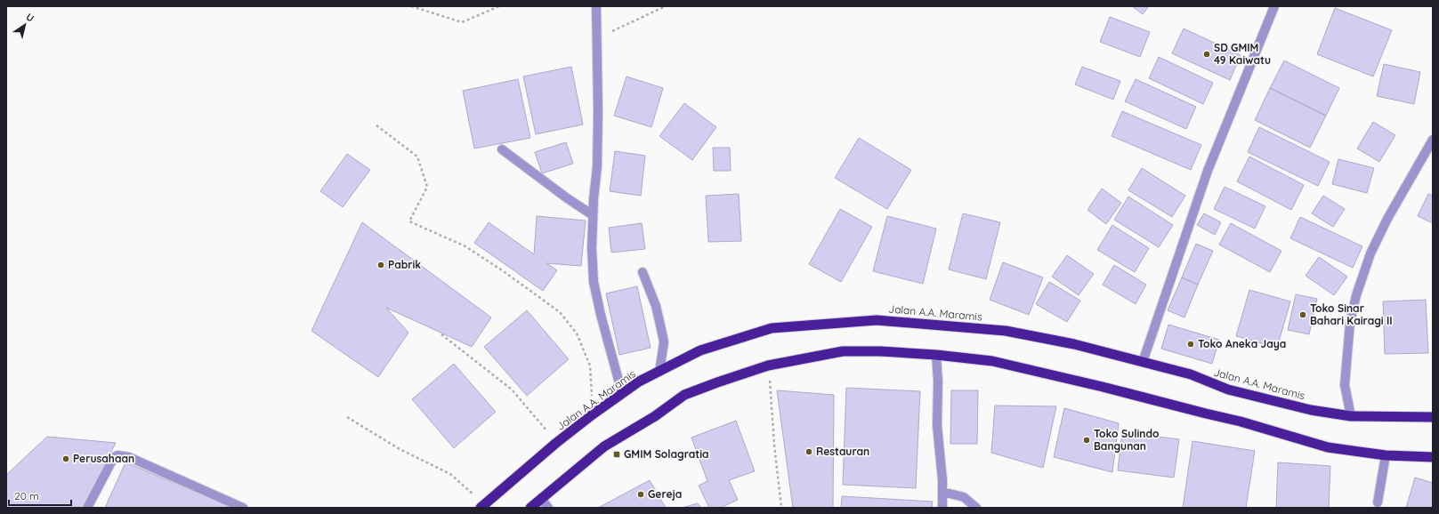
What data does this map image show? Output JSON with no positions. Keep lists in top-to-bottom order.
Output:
{
  "streets": {
    "highway": ["Jalan A.A. Maramis"]
  },
  "places": {
    "other": [
      "SD GMIM 49 Kaiwatu",
      "Pabrik",
      "Toko Sinar Bahari Kairagi II",
      "Toko Aneka Jaya",
      "Toko Sulindo Bangunan",
      "Restauran",
      "Perusahaan",
      "Gereja"
    ],
    "transit": ["GMIM Solagratia"]
  },
  "scale_bar": "20 m",
  "north": "top right"
}
